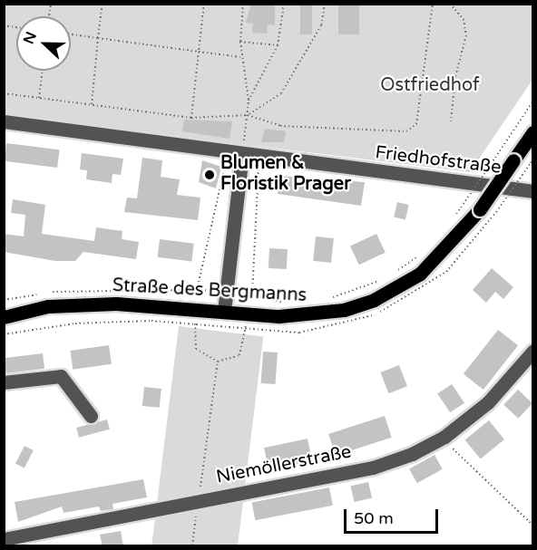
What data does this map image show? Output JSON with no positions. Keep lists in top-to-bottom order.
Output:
{
  "streets": {
    "main road": ["Straße des Bergmanns"],
    "street": ["Friedhofstraße", "Niemöllerstraße"]
  },
  "parks": ["Ostfriedhof"],
  "places": ["Blumen & Floristik Prager"],
  "scale_bar": "50 m",
  "north": "left"
}
